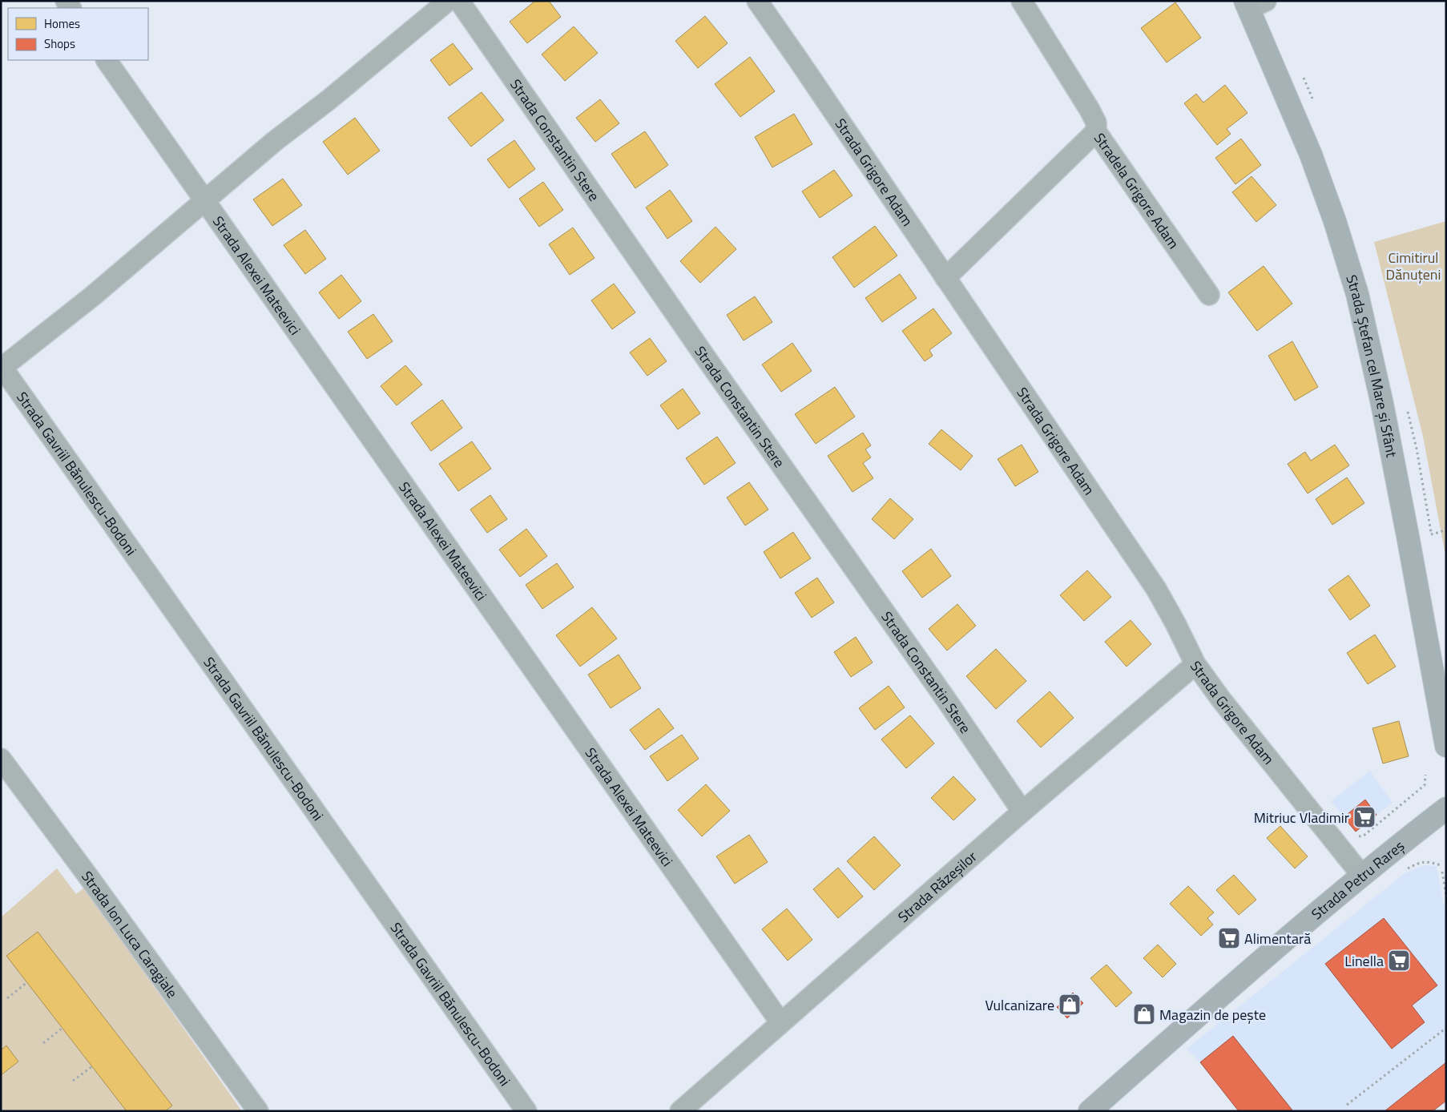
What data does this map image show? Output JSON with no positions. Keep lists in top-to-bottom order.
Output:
{
  "streets": {
    "main road": ["Strada Ștefan cel Mare și Sfânt", "Strada Petru Rareș"],
    "street": [
      "Strada Constantin Stere",
      "Strada Grigore Adam",
      "Stradela Grigore Adam",
      "Strada Alexei Mateevici",
      "Strada Gavriil Bănulescu-Bodoni",
      "Strada Răzeşilor",
      "Strada Ion Luca Caragiale"
    ]
  },
  "crossings": [
    ["Strada Constantin Stere", "Strada Răzeşilor"],
    ["Strada Grigore Adam", "Strada Petru Rareș"],
    ["Strada Grigore Adam", "Strada Răzeşilor"],
    ["Strada Alexei Mateevici", "Strada Răzeşilor"]
  ],
  "parks": ["Cimitirul Dănuțeni"],
  "places": {
    "supermarket": ["Mitriuc Vladimir", "Alimentară", "Linella"],
    "shop": ["Vulcanizare", "Magazin de pește"]
  },
  "legend": ["Homes", "Shops"]
}
